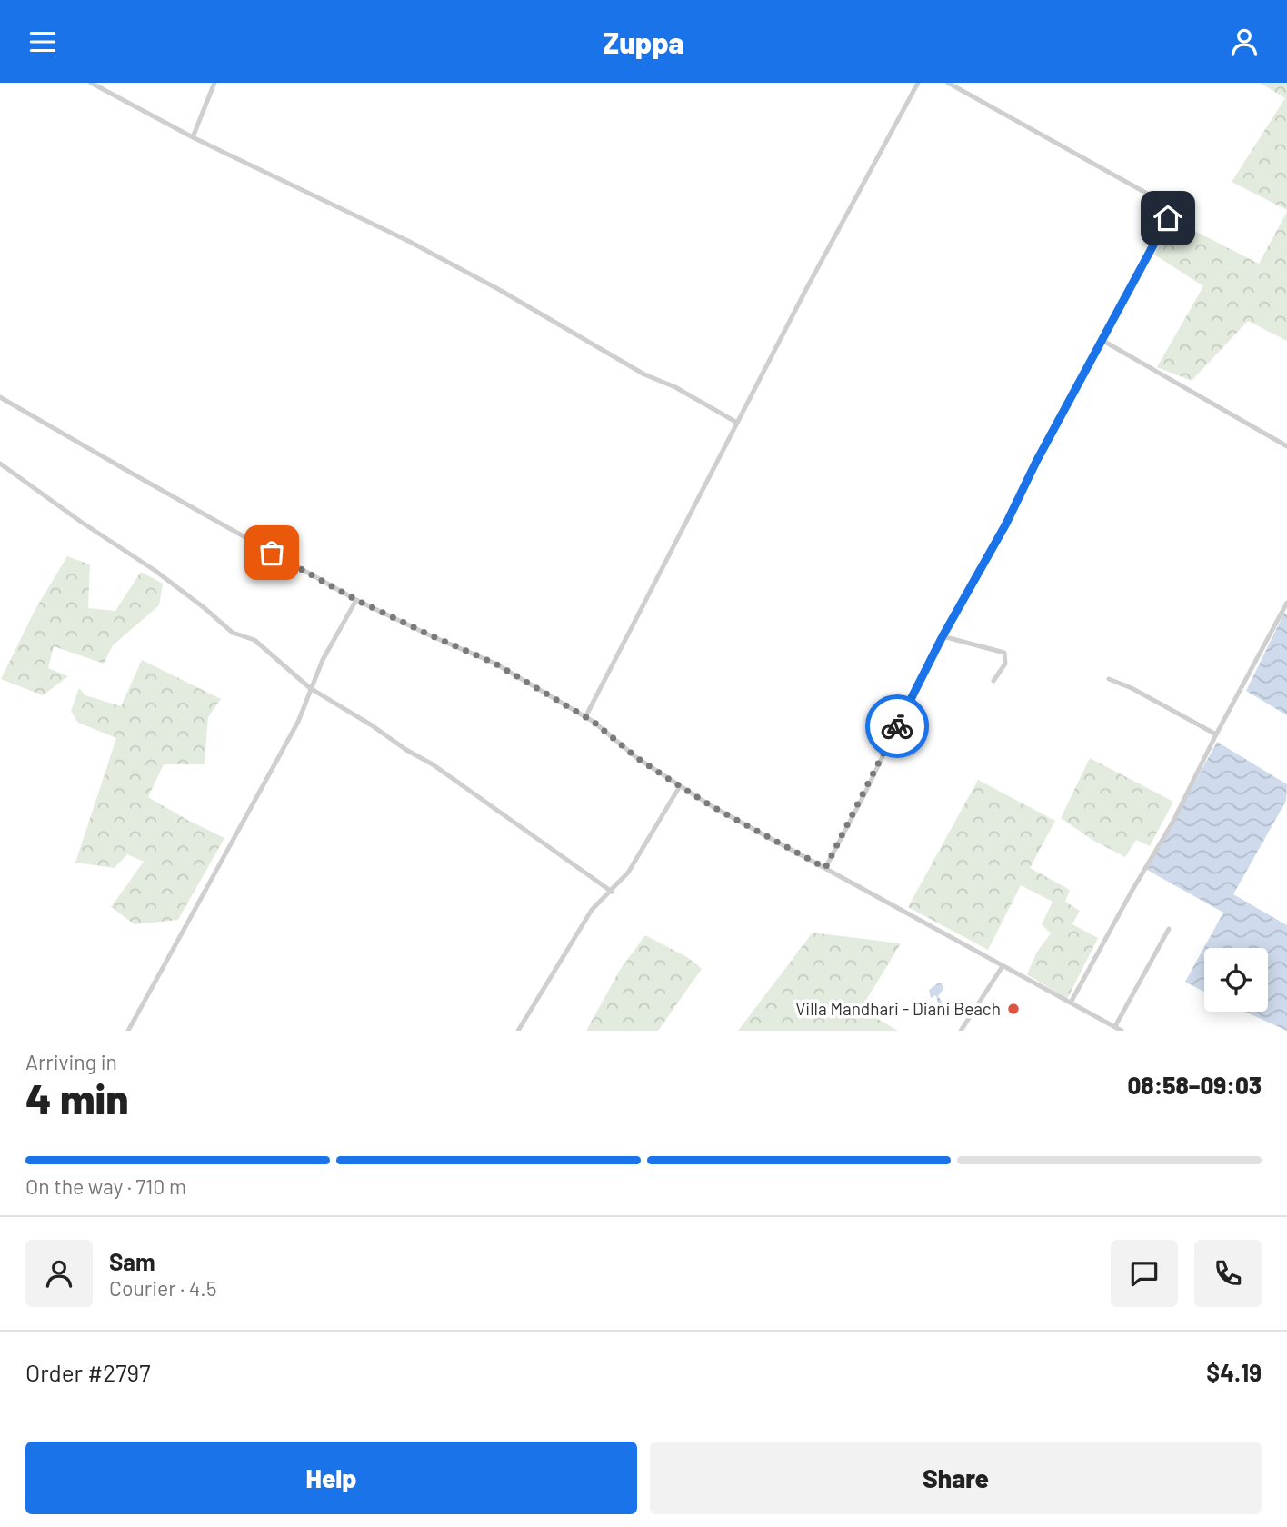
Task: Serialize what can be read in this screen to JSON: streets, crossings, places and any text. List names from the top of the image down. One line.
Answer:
{"places":["Villa Mandhari - Diani Beach"],"page":{"header":"Zuppa","heading":["4 min","Arriving in","08:58–09:03"],"panel":["Sam","Courier · 4.5","Order #2797","$4.19"],"bar":"On the way · 710 m","buttons":["Help","Share"]}}
